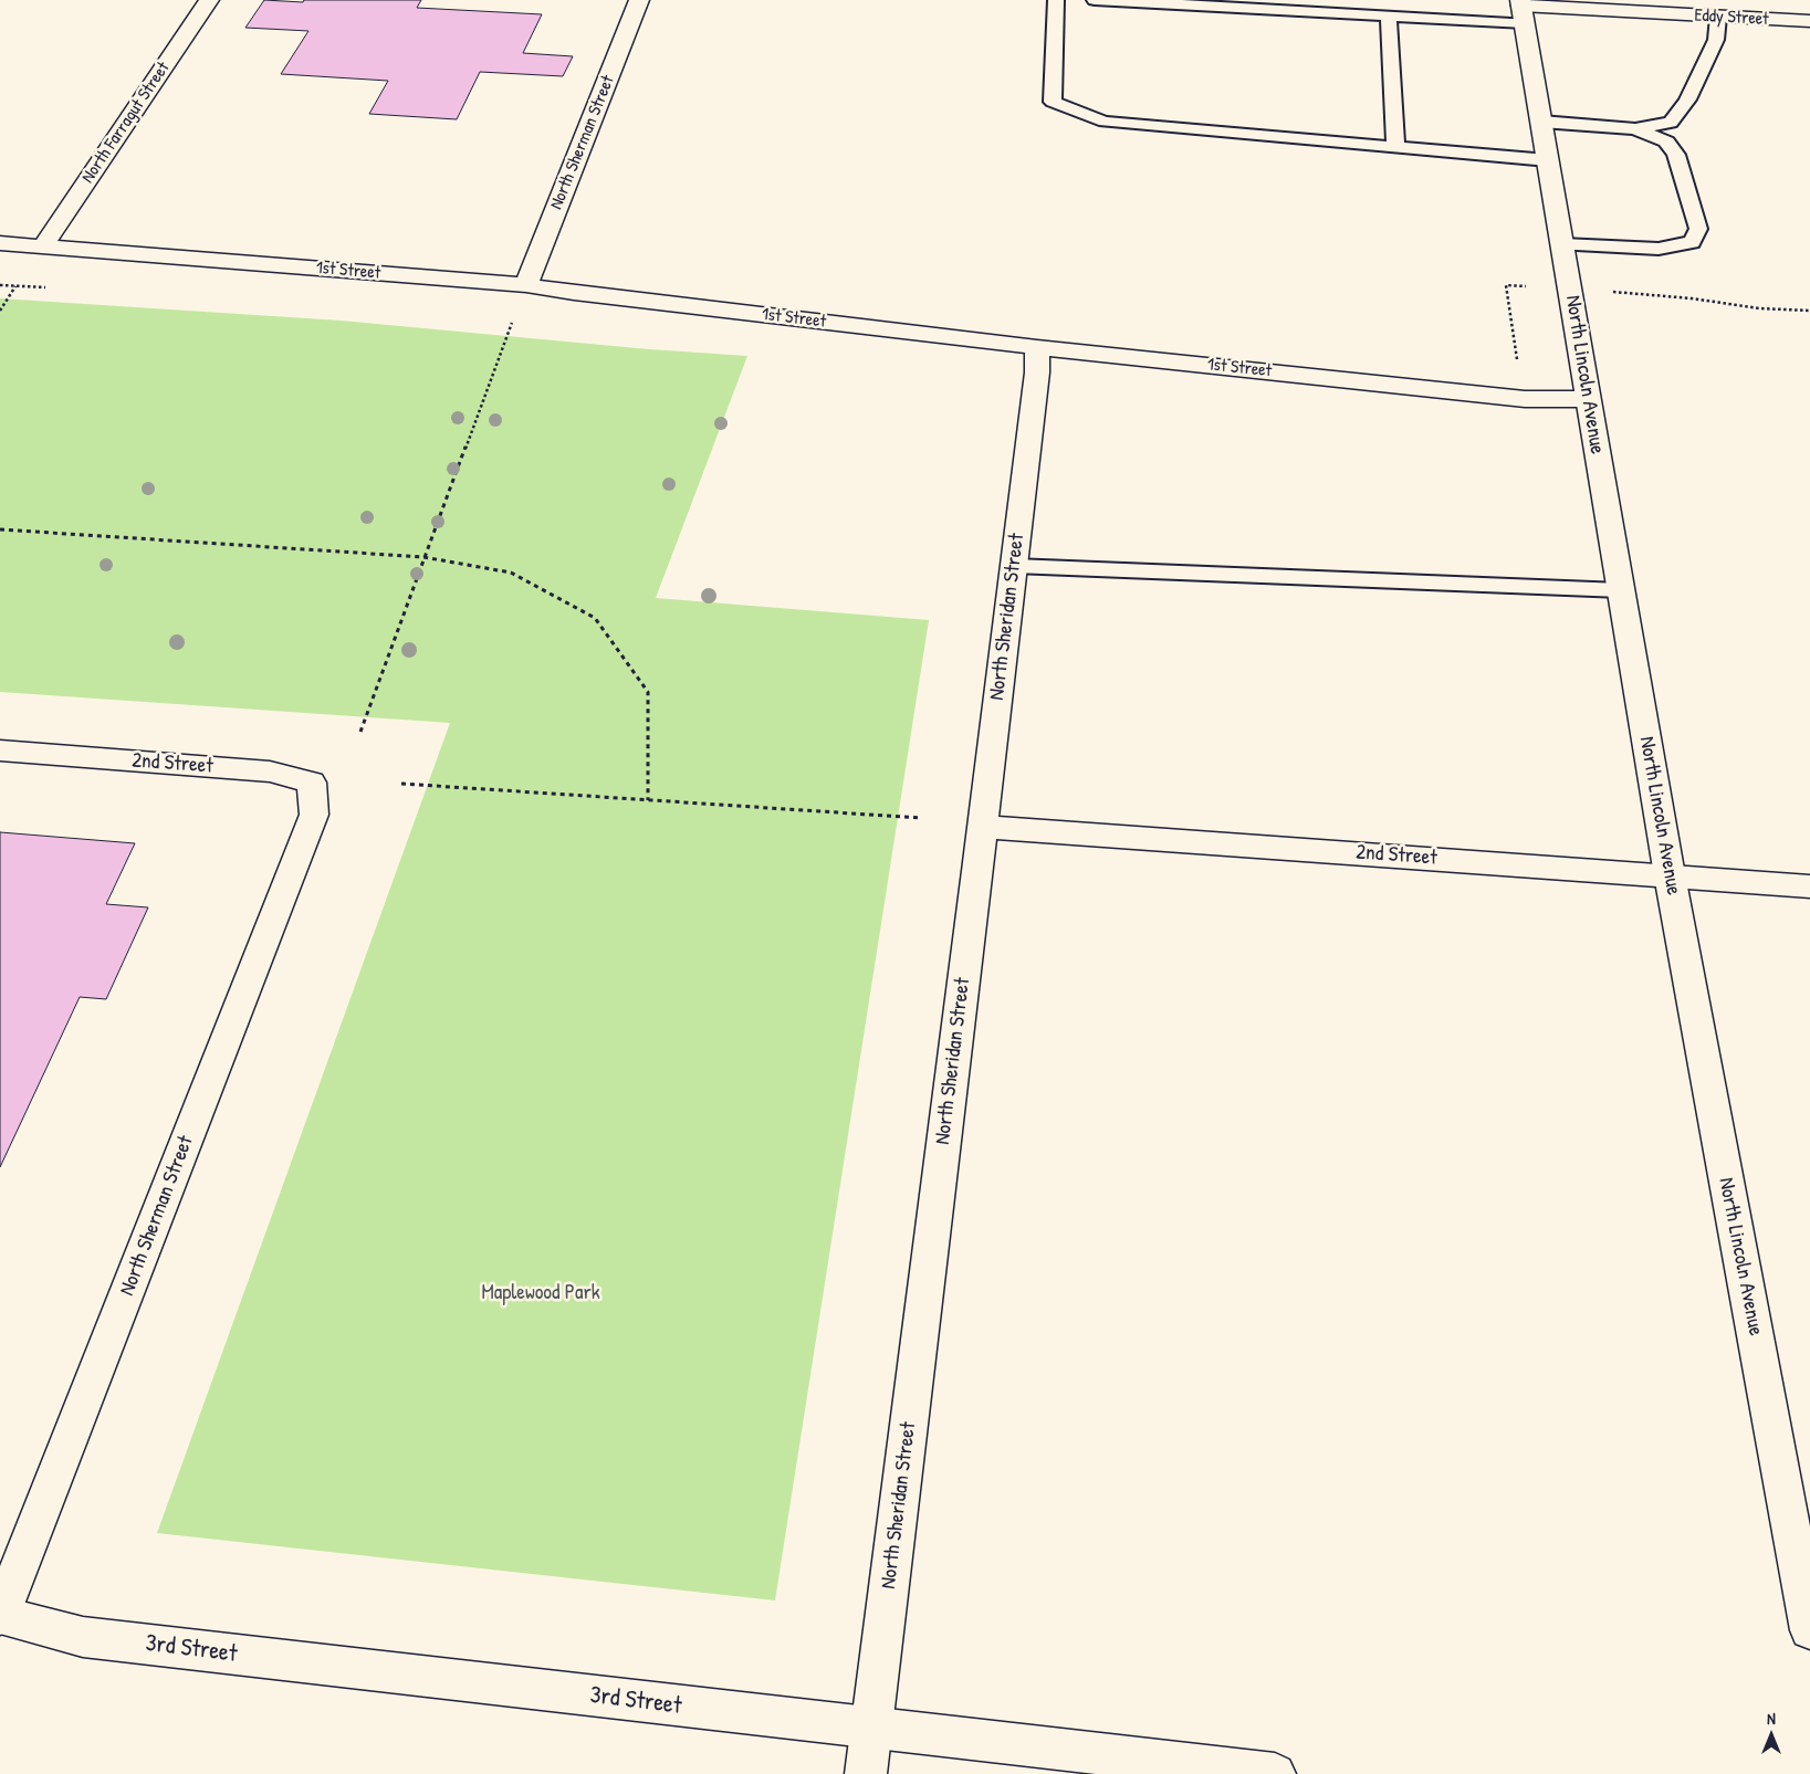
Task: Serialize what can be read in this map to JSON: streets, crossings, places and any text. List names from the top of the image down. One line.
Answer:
{"streets":{"street":["Eddy Street","North Farragut Street","North Sherman Street","1st Street","North Lincoln Avenue","North Sheridan Street","2nd Street","3rd Street"]},"crossings":[["Eddy Street","North Lincoln Avenue"],["North Farragut Street","1st Street"],["North Sherman Street","1st Street"],["North Sherman Street","2nd Street"],["North Sherman Street","3rd Street"],["1st Street","North Lincoln Avenue"],["1st Street","North Sheridan Street"],["North Lincoln Avenue","2nd Street"],["North Sheridan Street","2nd Street"],["North Sheridan Street","3rd Street"]],"parks":["Maplewood Park"],"north":"top"}
